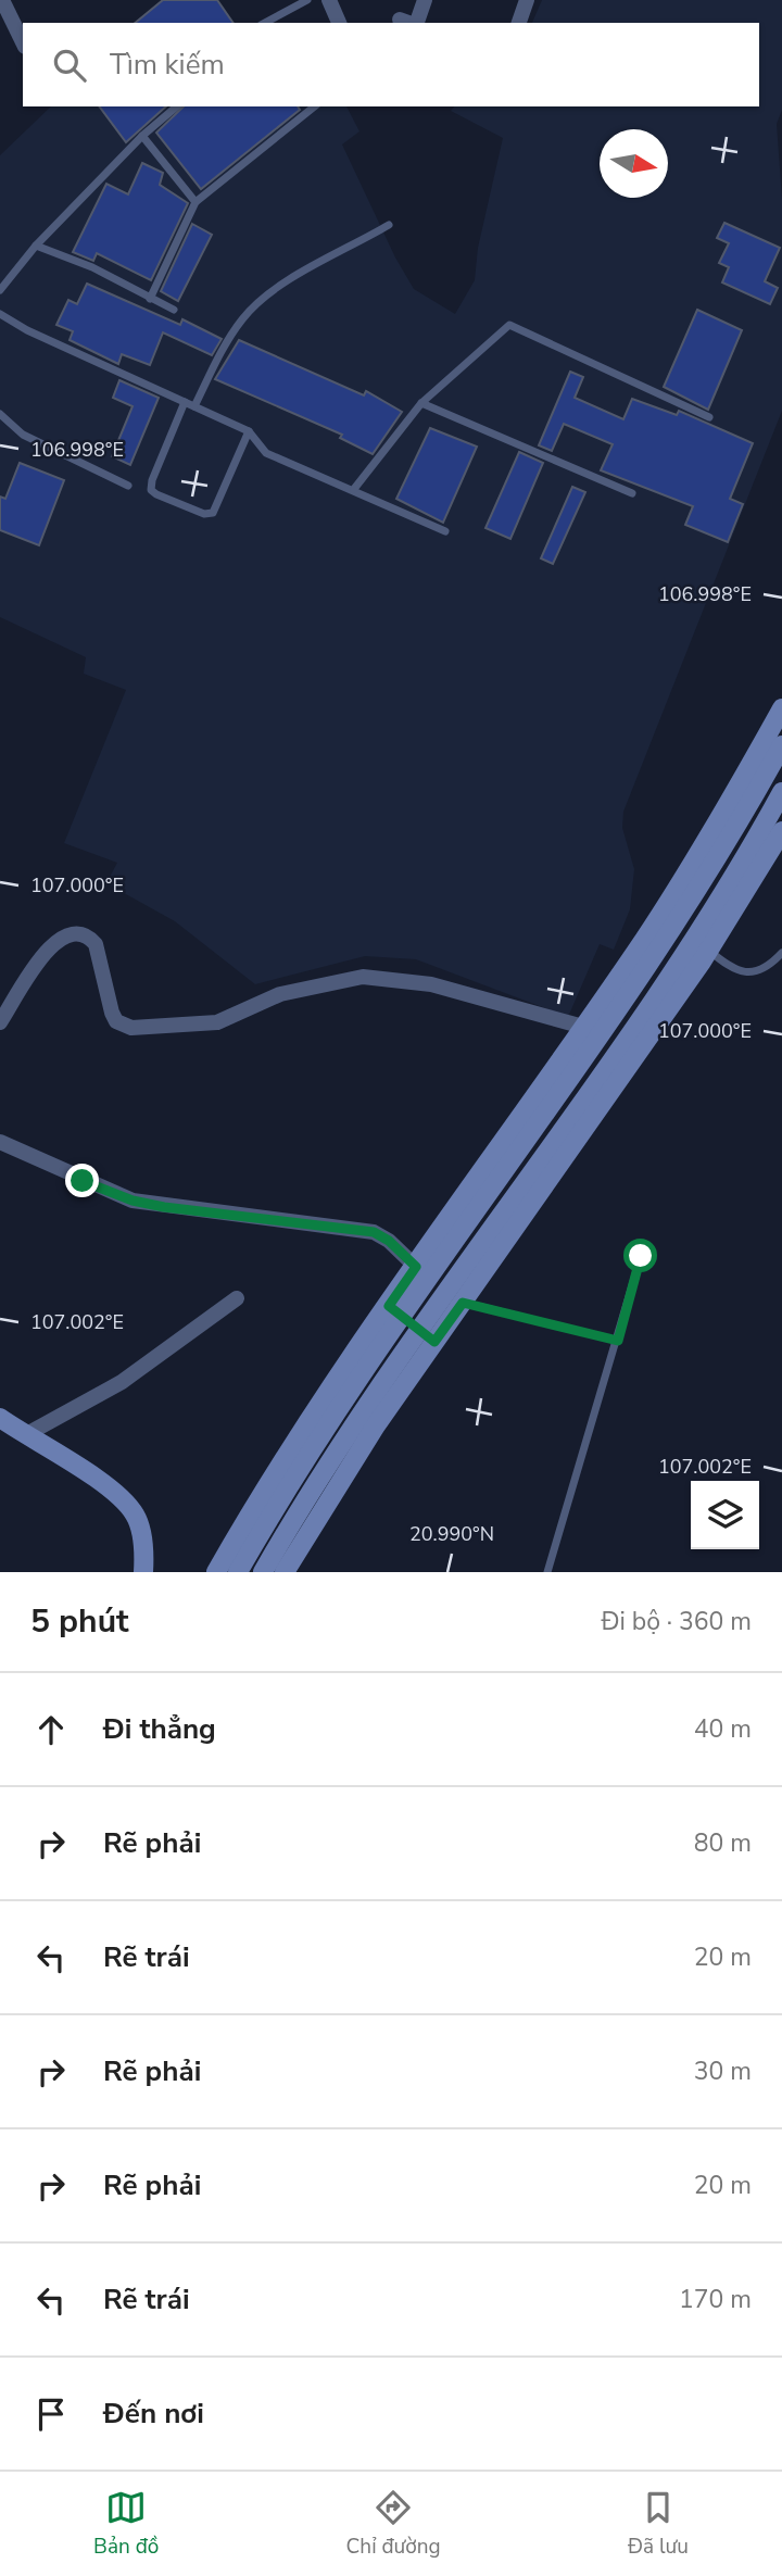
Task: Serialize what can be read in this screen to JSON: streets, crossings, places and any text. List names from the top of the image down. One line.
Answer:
{"north":"right","page":{"search":"Tìm kiếm","heading":["5 phút","Đi bộ · 360 m"],"list":[["Đi thẳng","40 m"],["Rẽ phải","80 m"],["Rẽ trái","20 m"],["Rẽ phải","30 m"],["Rẽ phải","20 m"],["Rẽ trái","170 m"],"Đến nơi"],"nav":["Bản đồ","Chỉ đường","Đã lưu"]},"coordinates":["106.998°E","107.000°E","107.002°E","20.990°N"]}
